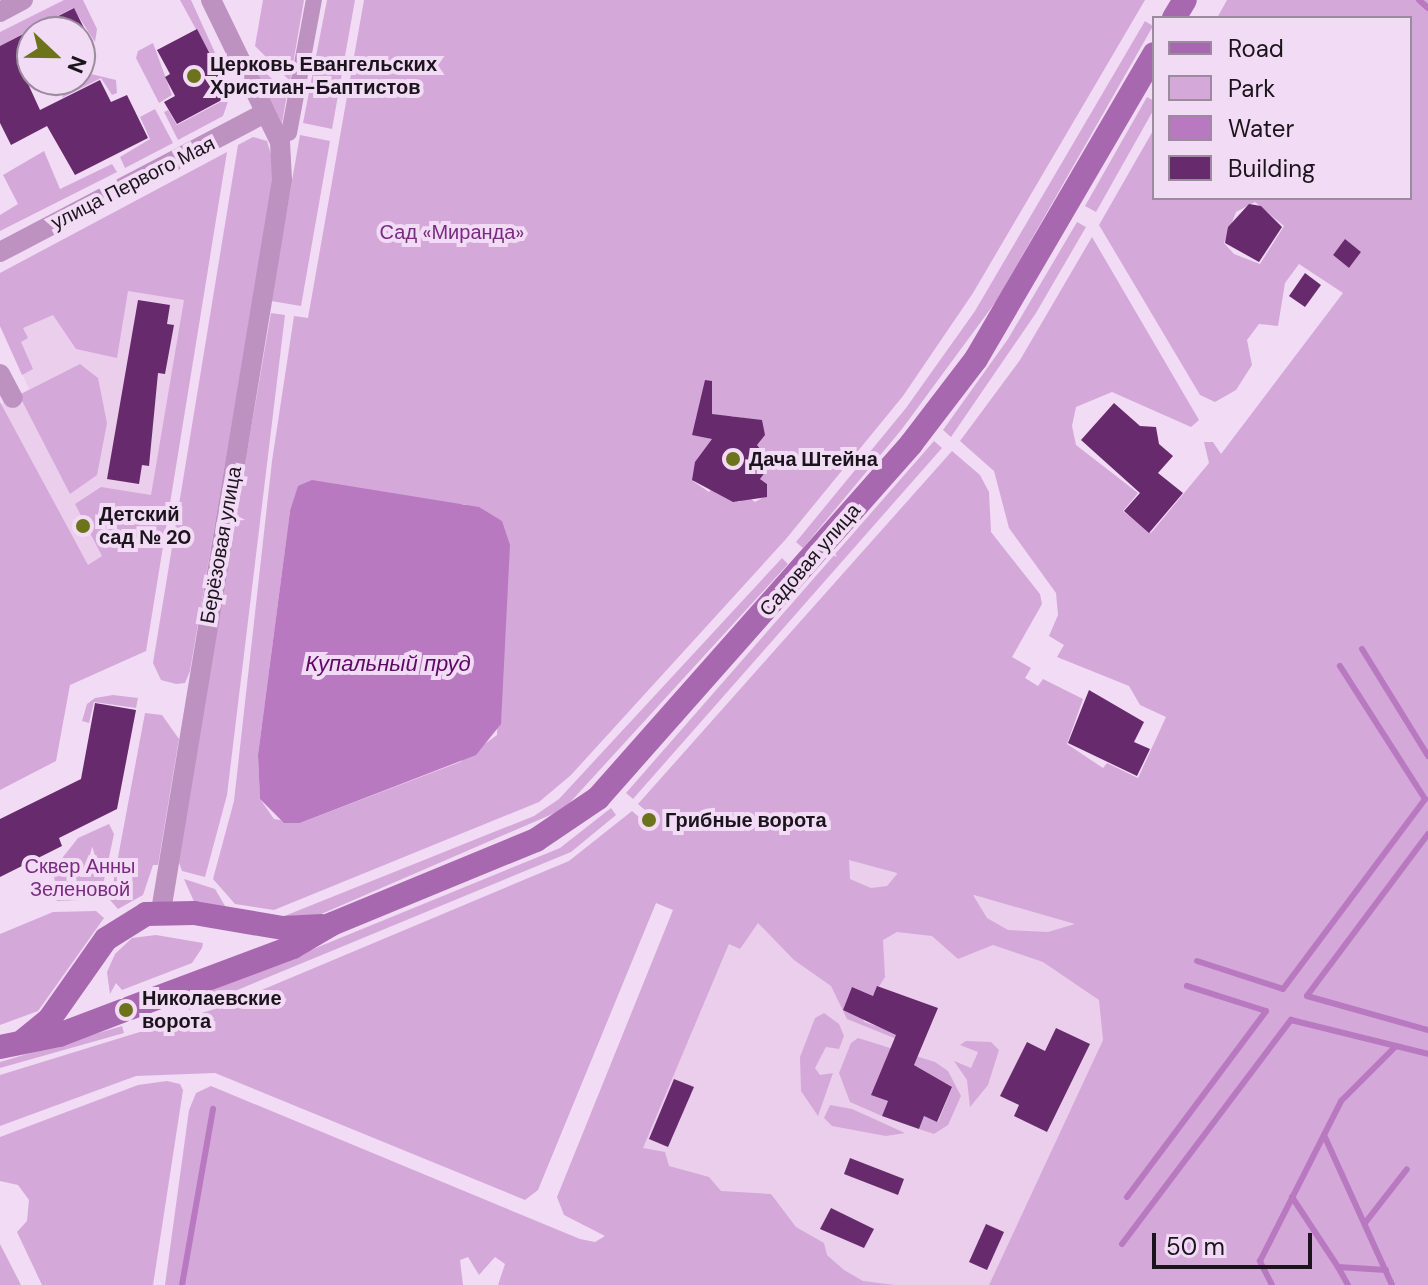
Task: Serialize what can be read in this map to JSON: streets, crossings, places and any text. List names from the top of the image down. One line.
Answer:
{"streets":{"main road":["Садовая улица"],"street":["улица Первого Мая","Берёзовая улица"]},"crossings":[["улица Первого Мая","Берёзовая улица"],["Берёзовая улица","Садовая улица"]],"water":["Купальный пруд"],"parks":["Сад «Миранда»","Сквер Анны Зеленовой"],"places":["Церковь Евангельских Христиан-Баптистов","Дача Штейна","Детский сад № 20","Грибные ворота","Николаевские ворота"],"legend":["Road","Park","Water","Building"],"scale_bar":"50 m","north":"right"}
